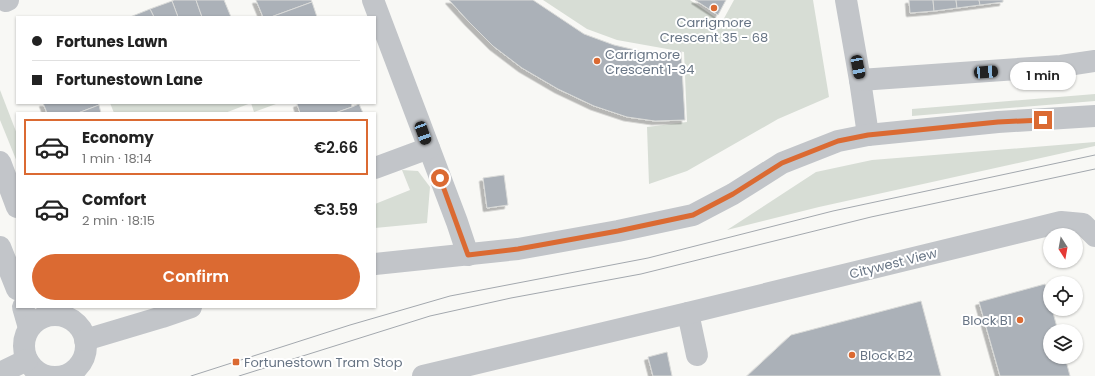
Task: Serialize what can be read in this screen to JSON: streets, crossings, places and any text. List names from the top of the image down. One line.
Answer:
{"streets":{"street":["Citywest View"]},"places":{"other":["Carrigmore Crescent 35 - 68","Carrigmore Crescent 1-34","Block B1","Block B2"],"transit":["Fortunestown Tram Stop"]},"north":"bottom","page":{"banner":["Fortunes Lawn","Fortunestown Lane"],"bubble":"1 min","list":[{"name":"Economy","note":"1 min · 18:14","value":"€2.66"},{"name":"Comfort","note":"2 min · 18:15","value":"€3.59"}],"buttons":"Confirm"}}
